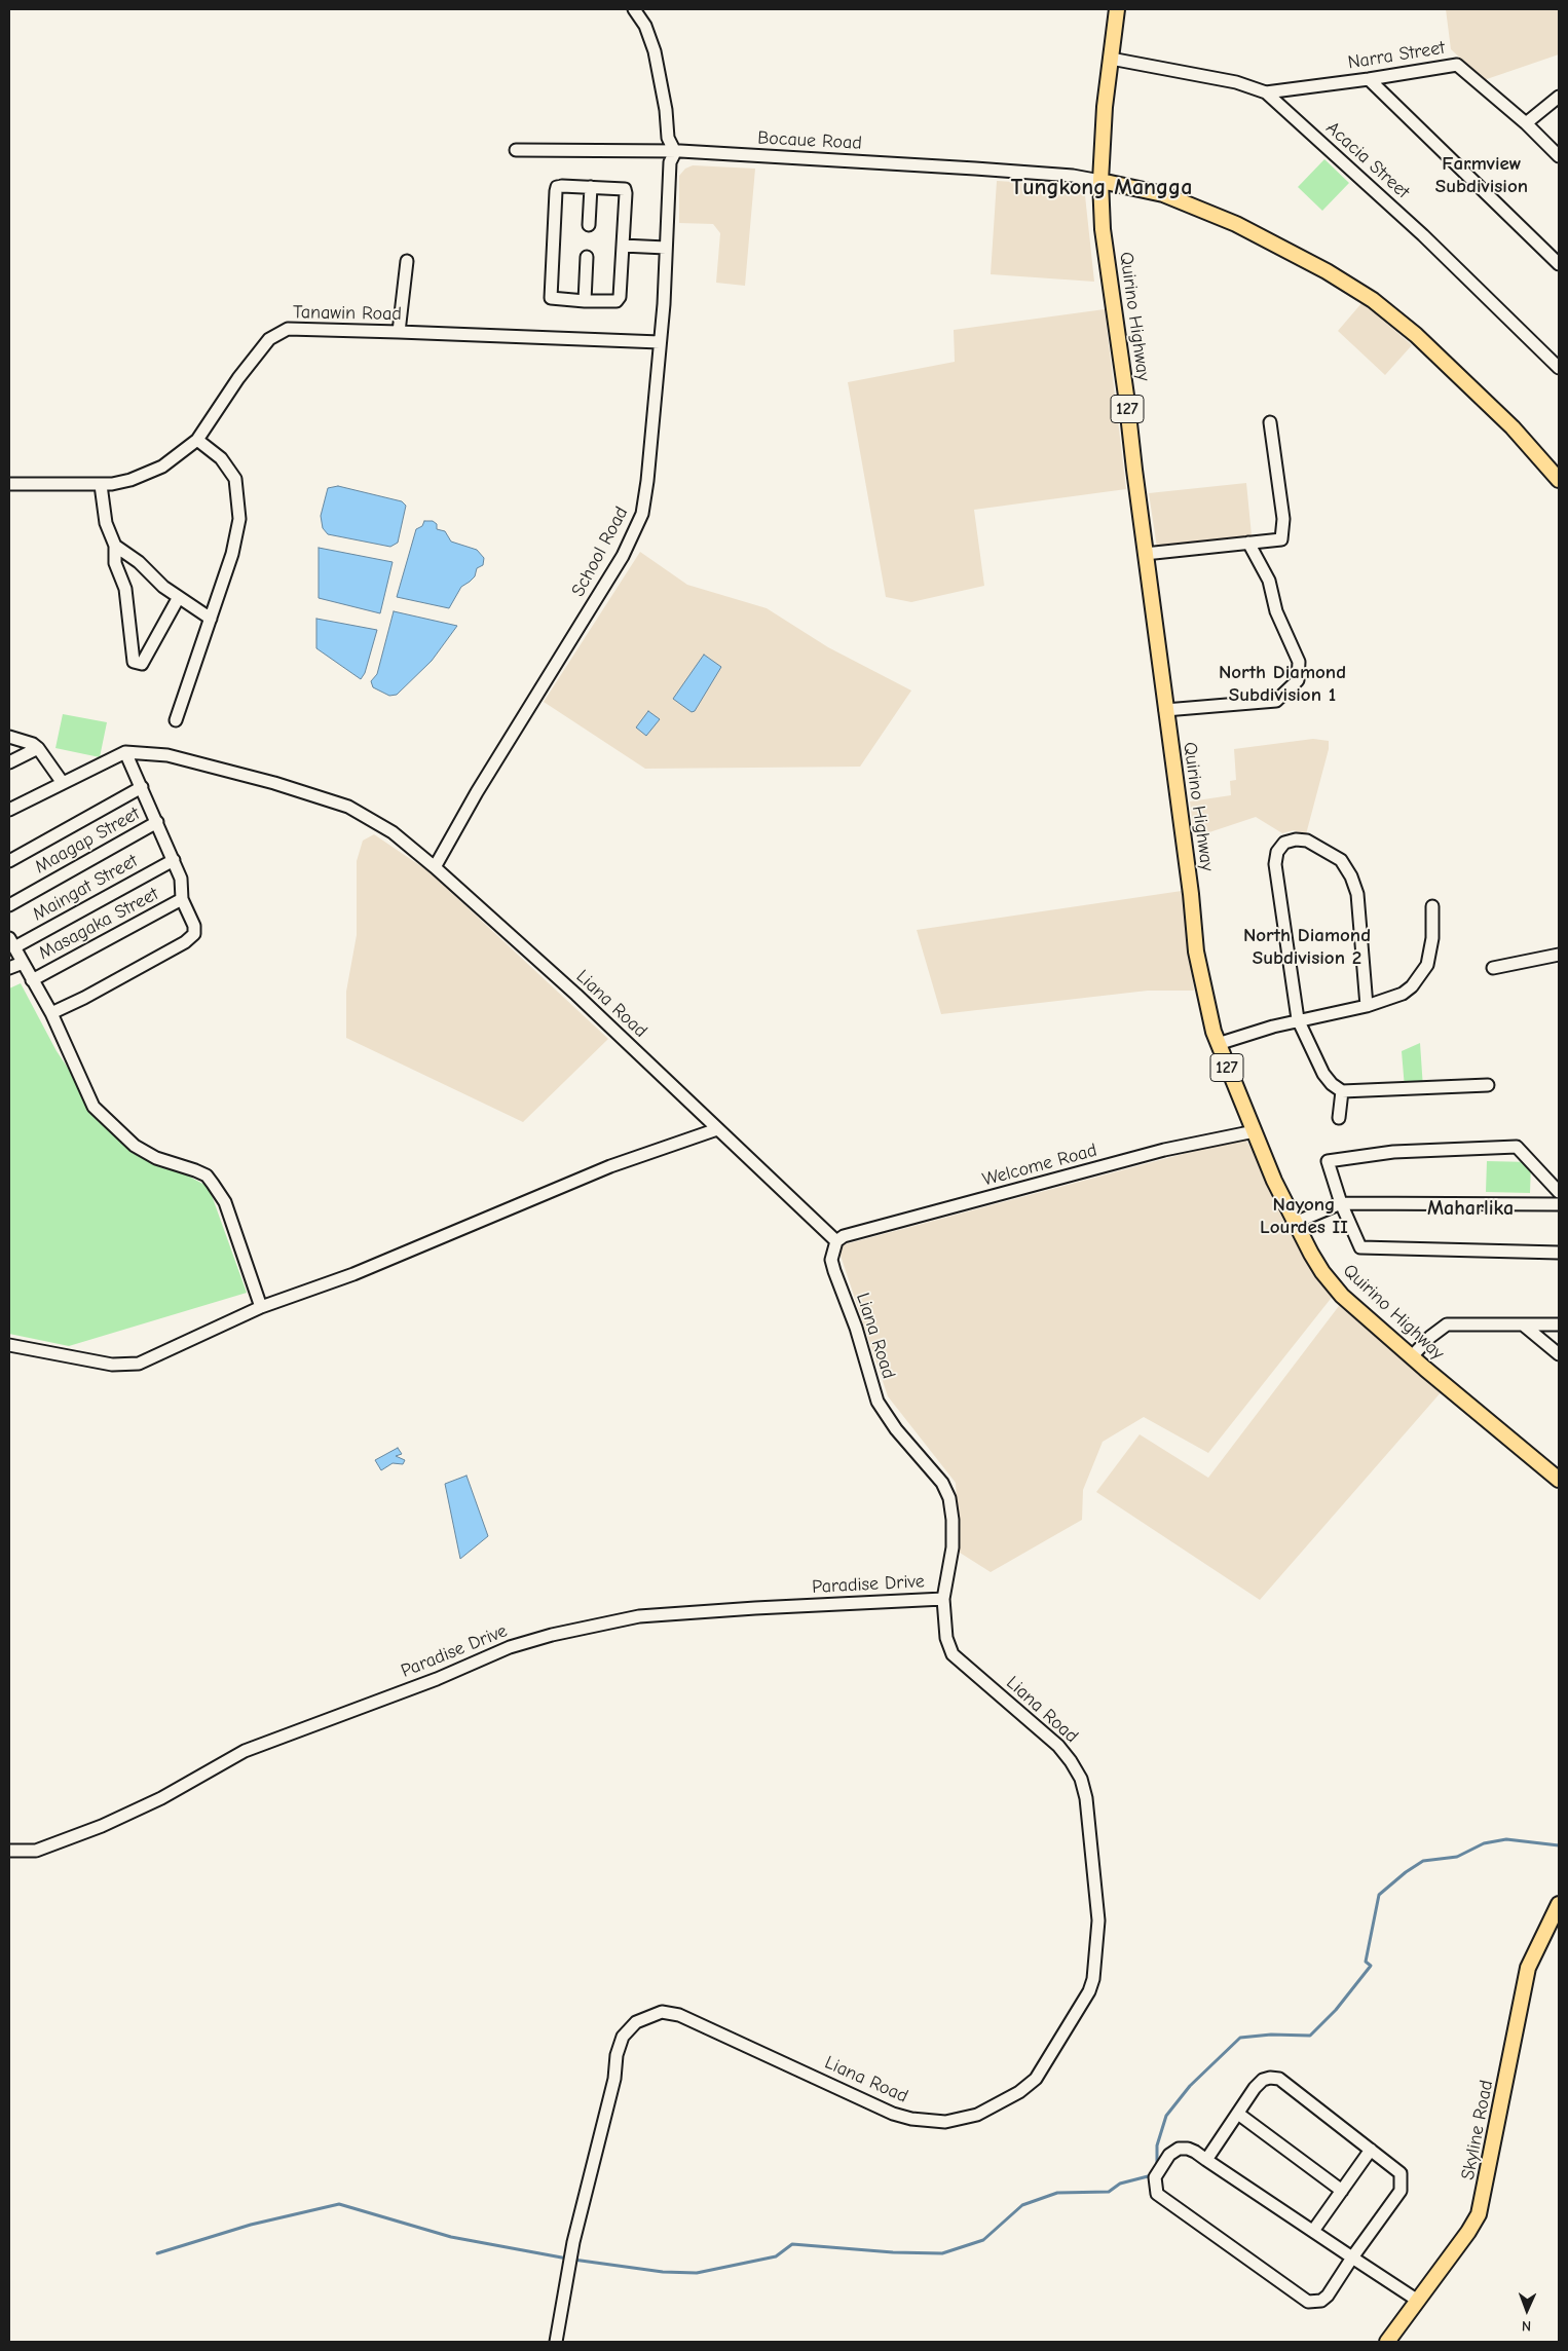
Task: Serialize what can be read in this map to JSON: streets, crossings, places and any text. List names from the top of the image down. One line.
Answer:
{"streets":{"main road":["Quirino Highway","127","Skyline Road"],"street":["Narra Street","Bocaue Road","Acacia Street","Tanawin Road","School Road","Maagap Street","Maingat Street","Masagaka Street","Liana Road","Welcome Road","Paradise Drive"]},"crossings":[["Narra Street","Acacia Street"],["Bocaue Road","Quirino Highway"],["Bocaue Road","School Road"],["Acacia Street","Quirino Highway"],["Tanawin Road","School Road"],["Quirino Highway","Welcome Road"],["School Road","Liana Road"],["Liana Road","Welcome Road"],["Liana Road","Paradise Drive"]],"districts":["Farmview Subdivision","Tungkong Mangga","North Diamond Subdivision 1","North Diamond Subdivision 2","Nayong Lourdes II","Maharlika"],"north":"bottom"}
